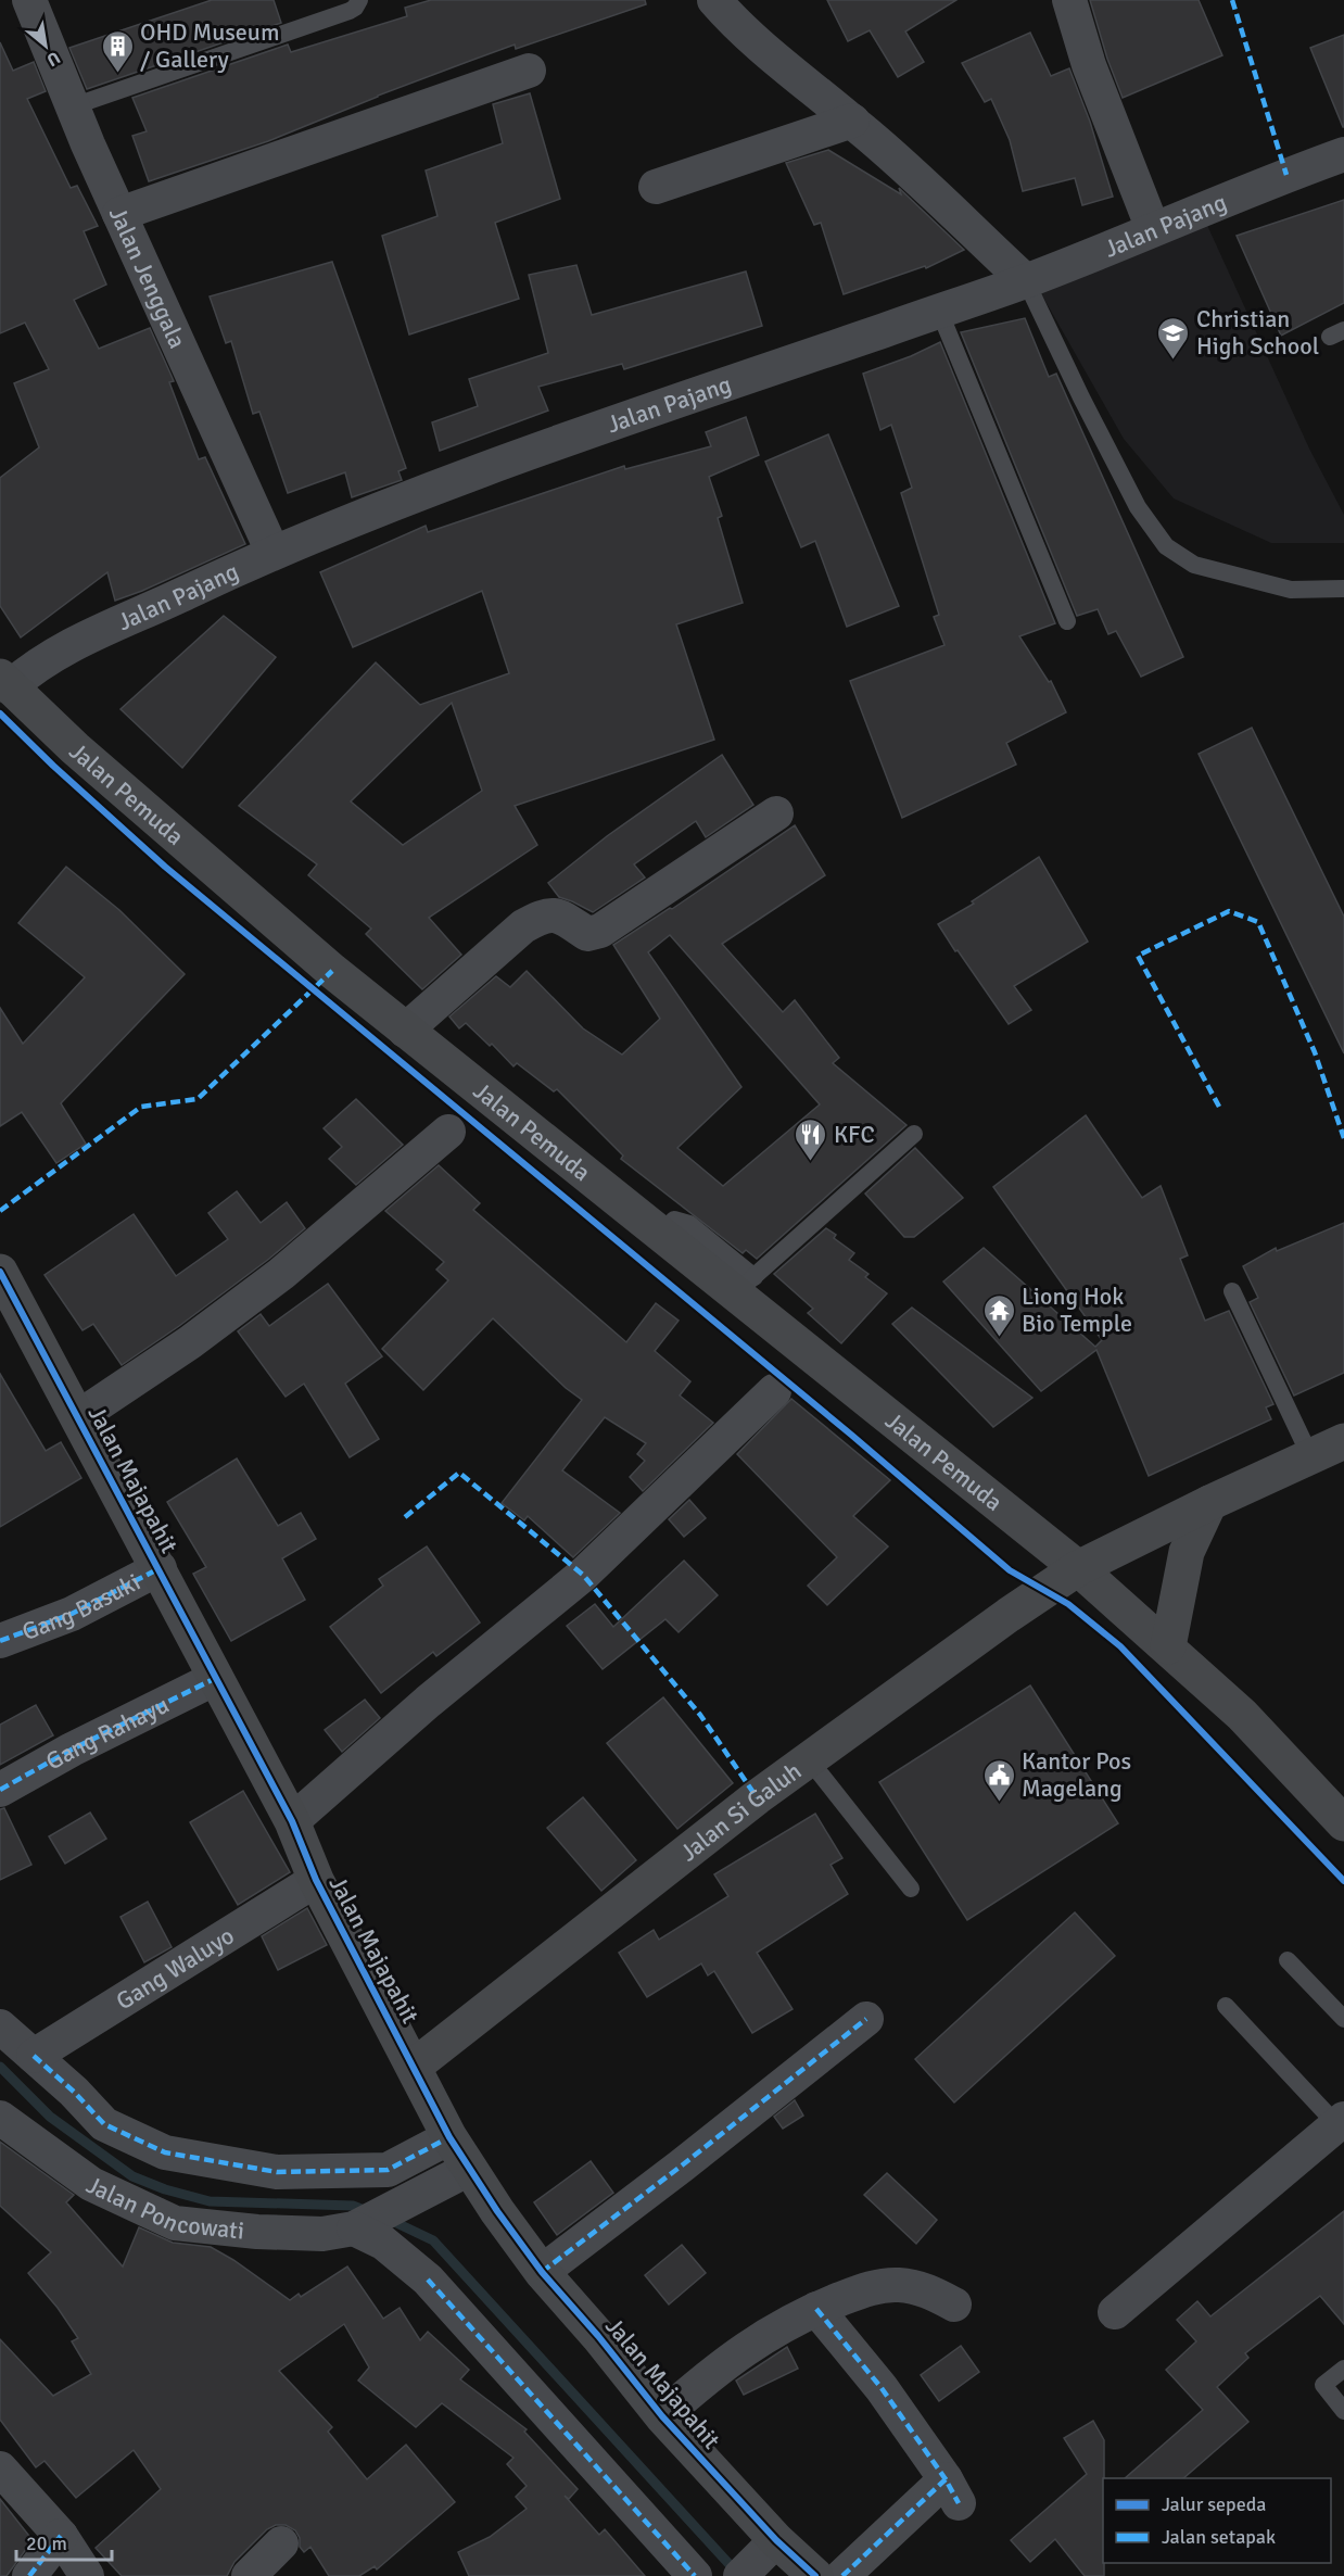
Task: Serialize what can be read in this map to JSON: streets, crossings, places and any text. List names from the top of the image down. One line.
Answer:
{"streets":{"street":["Jalan Pajang","Jalan Jenggala","Jalan Pemuda","Jalan Majapahit","Gang Basuki","Gang Rahayu","Jalan Si Galuh","Gang Waluyo","Jalan Poncowati"]},"crossings":[["Jalan Pajang","Jalan Jenggala"],["Jalan Pajang","Jalan Pemuda"],["Jalan Pemuda","Jalan Si Galuh"],["Jalan Majapahit","Gang Basuki"],["Jalan Majapahit","Gang Rahayu"],["Jalan Majapahit","Jalan Si Galuh"],["Jalan Majapahit","Gang Waluyo"],["Jalan Majapahit","Jalan Poncowati"]],"places":{"building":["OHD Museum / Gallery"],"school or university":["Christian High School"],"restaurant":["KFC"],"temple":["Liong Hok Bio Temple"],"public building":["Kantor Pos Magelang"]},"legend":["Jalur sepeda","Jalan setapak"],"scale_bar":"20 m","north":"bottom right"}
